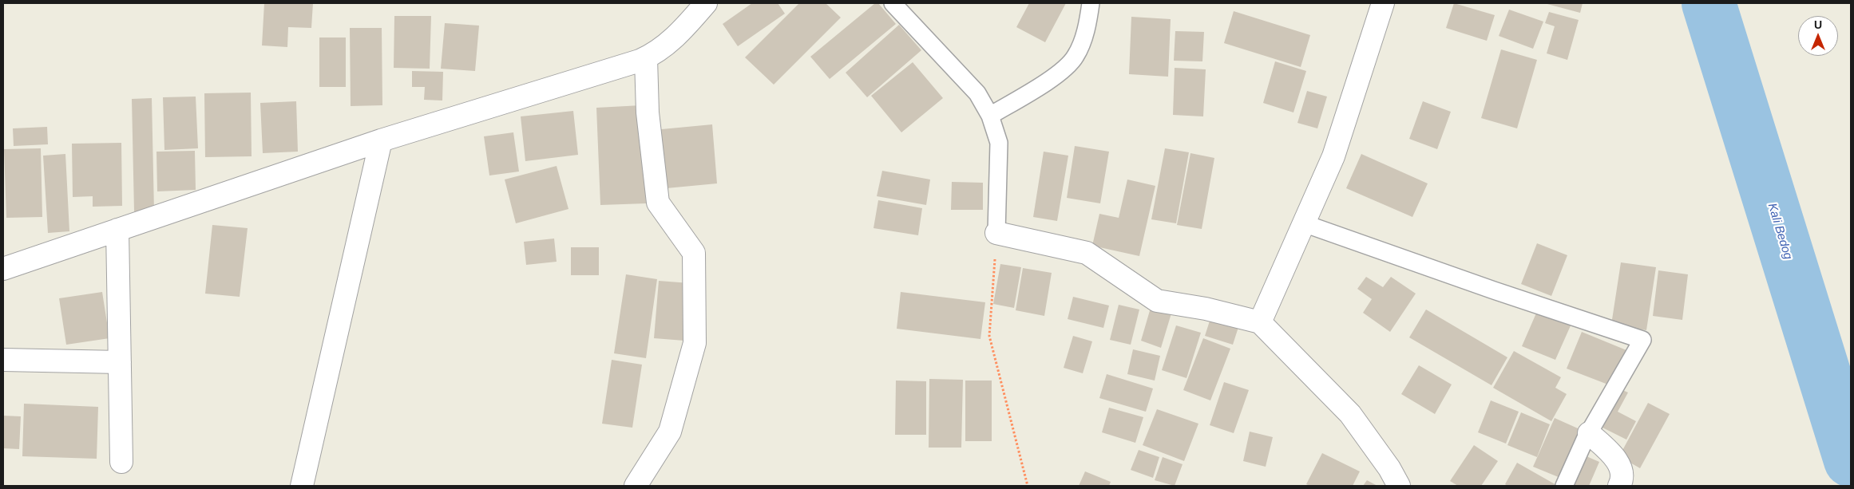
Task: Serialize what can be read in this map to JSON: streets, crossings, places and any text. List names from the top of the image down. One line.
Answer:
{"water":["Kali Bedog"],"north":"top"}
